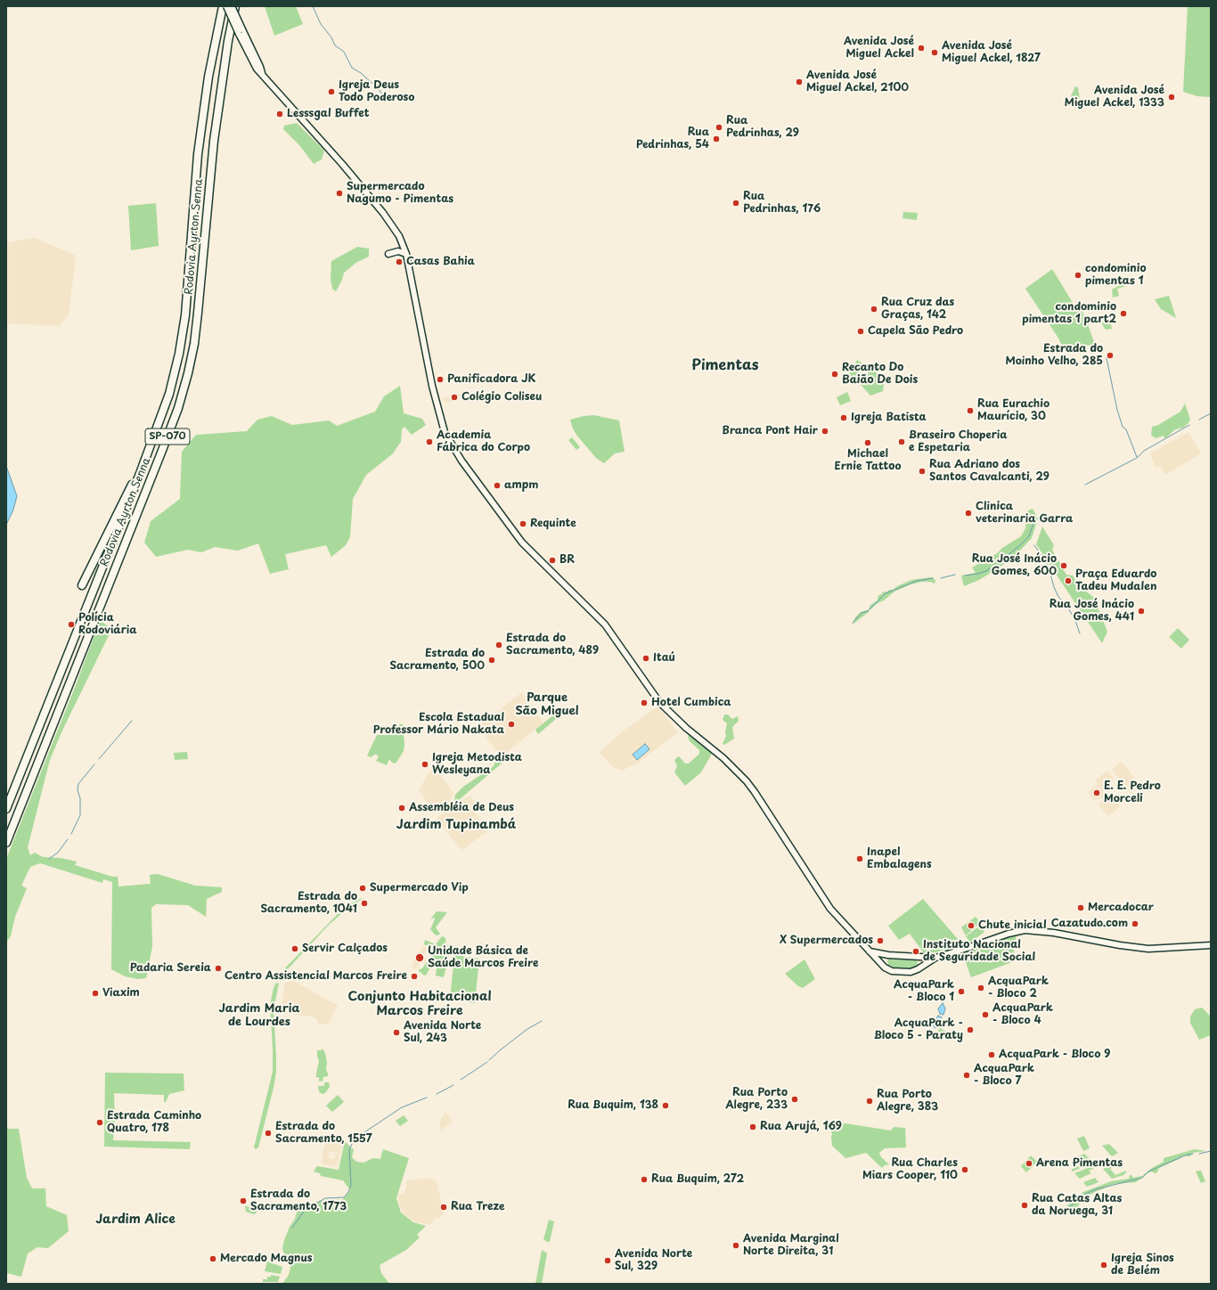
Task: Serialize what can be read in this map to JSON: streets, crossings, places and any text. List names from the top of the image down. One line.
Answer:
{"streets":{"highway":["Rodovia Ayrton Senna","SP-070"]},"districts":["Pimentas","Parque São Miguel","Jardim Tupinambá","Conjunto Habitacional Marcos Freire","Jardim Maria de Lourdes","Jardim Alice"],"places":["Avenida José Miguel Ackel","Avenida José Miguel Ackel, 1827","Avenida José Miguel Ackel, 2100","Igreja Deus Todo Poderoso","Avenida José Miguel Ackel, 1333","Lesssgal Buffet","Rua Pedrinhas, 29","Rua Pedrinhas, 54","Supermercado Nagumo - Pimentas","Rua Pedrinhas, 176","Casas Bahia","condominio pimentas 1","Rua Cruz das Graças, 142","condominio pimentas 1 part2","Capela São Pedro","Estrada do Moinho Velho, 285","Recanto Do Baião De Dois","Panificadora JK","Colégio Coliseu","Rua Eurachio Maurício, 30","Igreja Batista","Branca Pont Hair","Academia Fábrica do Corpo","Braseiro Choperia e Espetaria","Michael Ernie Tattoo","Rua Adriano dos Santos Cavalcanti, 29","ampm","Clinica veterinaria Garra","Requinte","BR","Rua José Inácio Gomes, 600","Praça Eduardo Tadeu Mudalen","Rua José Inácio Gomes, 441","Polícia Rodoviária","Estrada do Sacramento, 489","Itaú","Estrada do Sacramento, 500","Hotel Cumbica","Escola Estadual Professor Mário Nakata","Igreja Metodista Wesleyana","E. E. Pedro Morceli","Assembléia de Deus","Inapel Embalagens","Supermercado Vip","Estrada do Sacramento, 1041","Mercadocar","Cazatudo.com","Chute inicial","X Supermercados","Servir Calçados","Instituto Nacional de Seguridade Social","Unidade Básica de Saúde Marcos Freire","Padaria Sereia","Centro Assistencial Marcos Freire","AcquaPark - Bloco 2","AcquaPark - Bloco 1","Viaxim","AcquaPark - Bloco 4","AcquaPark - Bloco 5 - Paraty","Avenida Norte Sul, 243","AcquaPark - Bloco 9","AcquaPark - Bloco 7","Rua Porto Alegre, 233","Rua Porto Alegre, 383","Rua Buquim, 138","Estrada Caminho Quatro, 178","Rua Arujá, 169","Estrada do Sacramento, 1557","Arena Pimentas","Rua Charles Miars Cooper, 110","Rua Buquim, 272","Estrada do Sacramento, 1773","Rua Catas Altas da Noruega, 31","Rua Treze","Avenida Marginal Norte Direita, 31","Mercado Magnus","Avenida Norte Sul, 329","Igreja Sinos de Belém"]}
